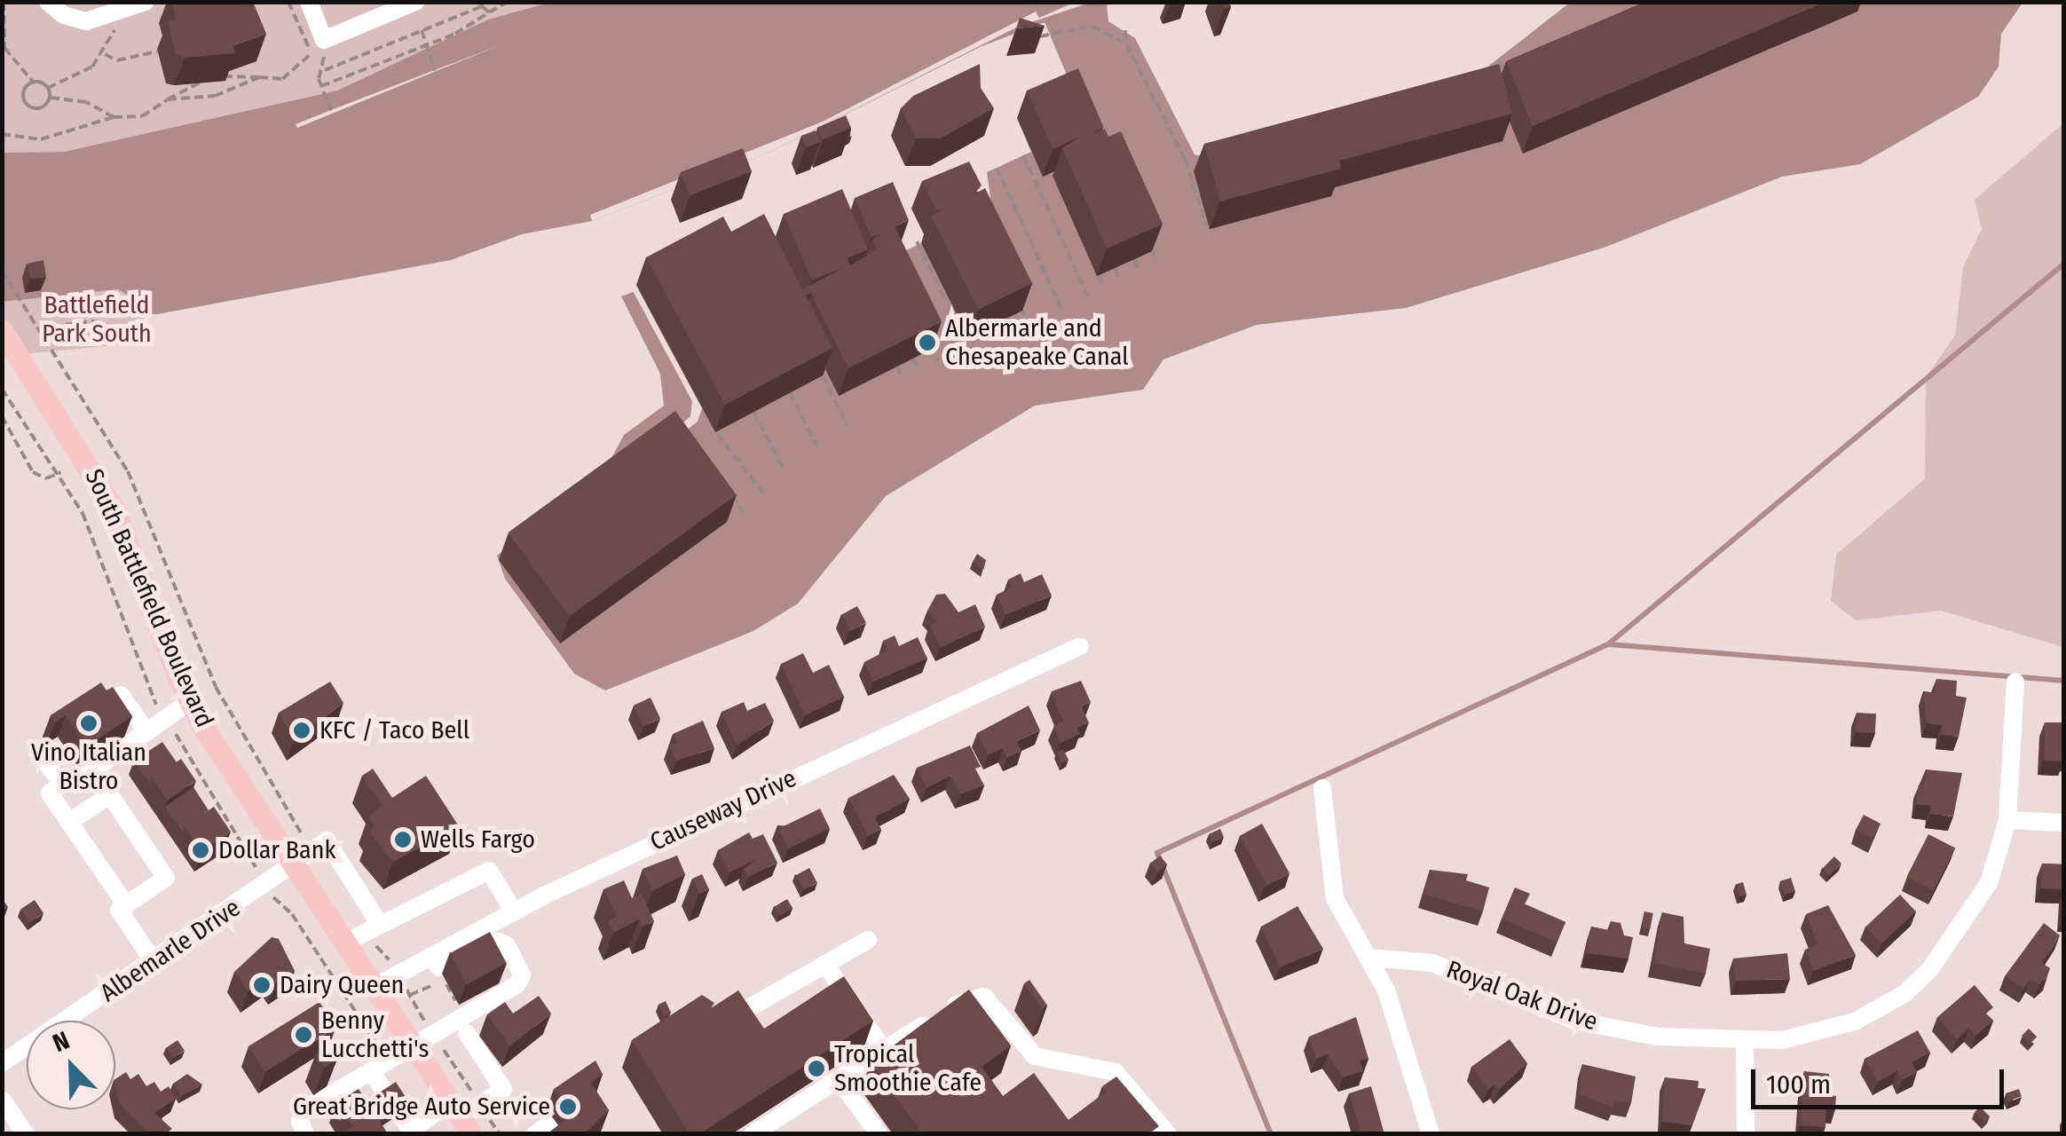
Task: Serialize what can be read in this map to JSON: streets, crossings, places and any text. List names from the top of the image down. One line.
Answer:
{"streets":{"main road":["South Battlefield Boulevard"],"street":["Causeway Drive","Albemarle Drive","Royal Oak Drive"]},"crossings":[["South Battlefield Boulevard","Causeway Drive"],["South Battlefield Boulevard","Albemarle Drive"]],"parks":["Battlefield Park South"],"places":["Albermarle and Chesapeake Canal","Vino Italian Bistro","KFC / Taco Bell","Wells Fargo","Dollar Bank","Dairy Queen","Benny Lucchetti's","Tropical Smoothie Cafe","Great Bridge Auto Service"],"scale_bar":"100 m","north":"top left"}
